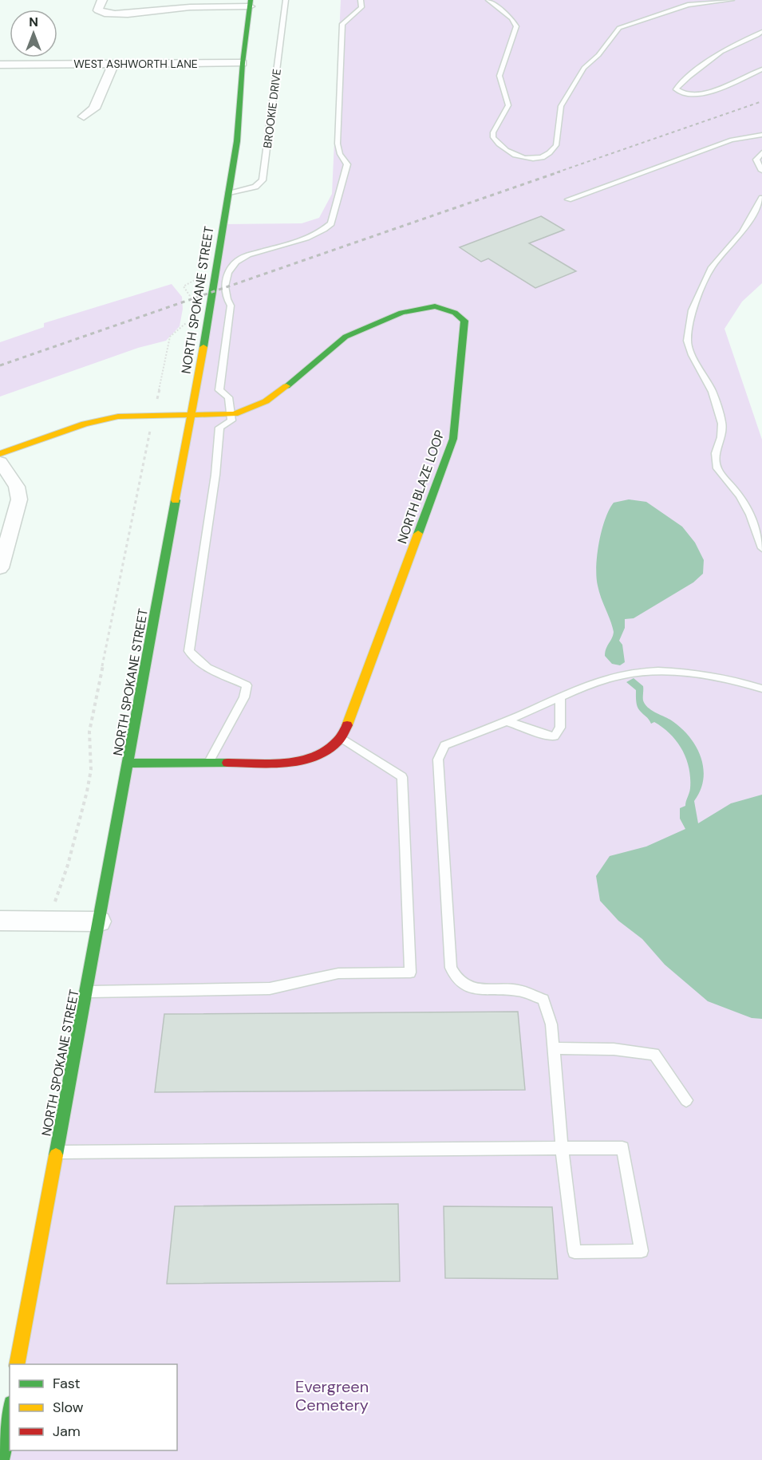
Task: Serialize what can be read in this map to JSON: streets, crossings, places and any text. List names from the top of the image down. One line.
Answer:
{"streets":{"street":["WEST ASHWORTH LANE","NORTH SPOKANE STREET","NORTH BLAZE LOOP"],"lane":["BROOKIE DRIVE"]},"crossings":[["WEST ASHWORTH LANE","NORTH SPOKANE STREET"],["BROOKIE DRIVE","NORTH SPOKANE STREET"],["NORTH SPOKANE STREET","NORTH BLAZE LOOP"]],"parks":["Evergreen Cemetery"],"legend":["Fast","Slow","Jam"],"north":"top"}
